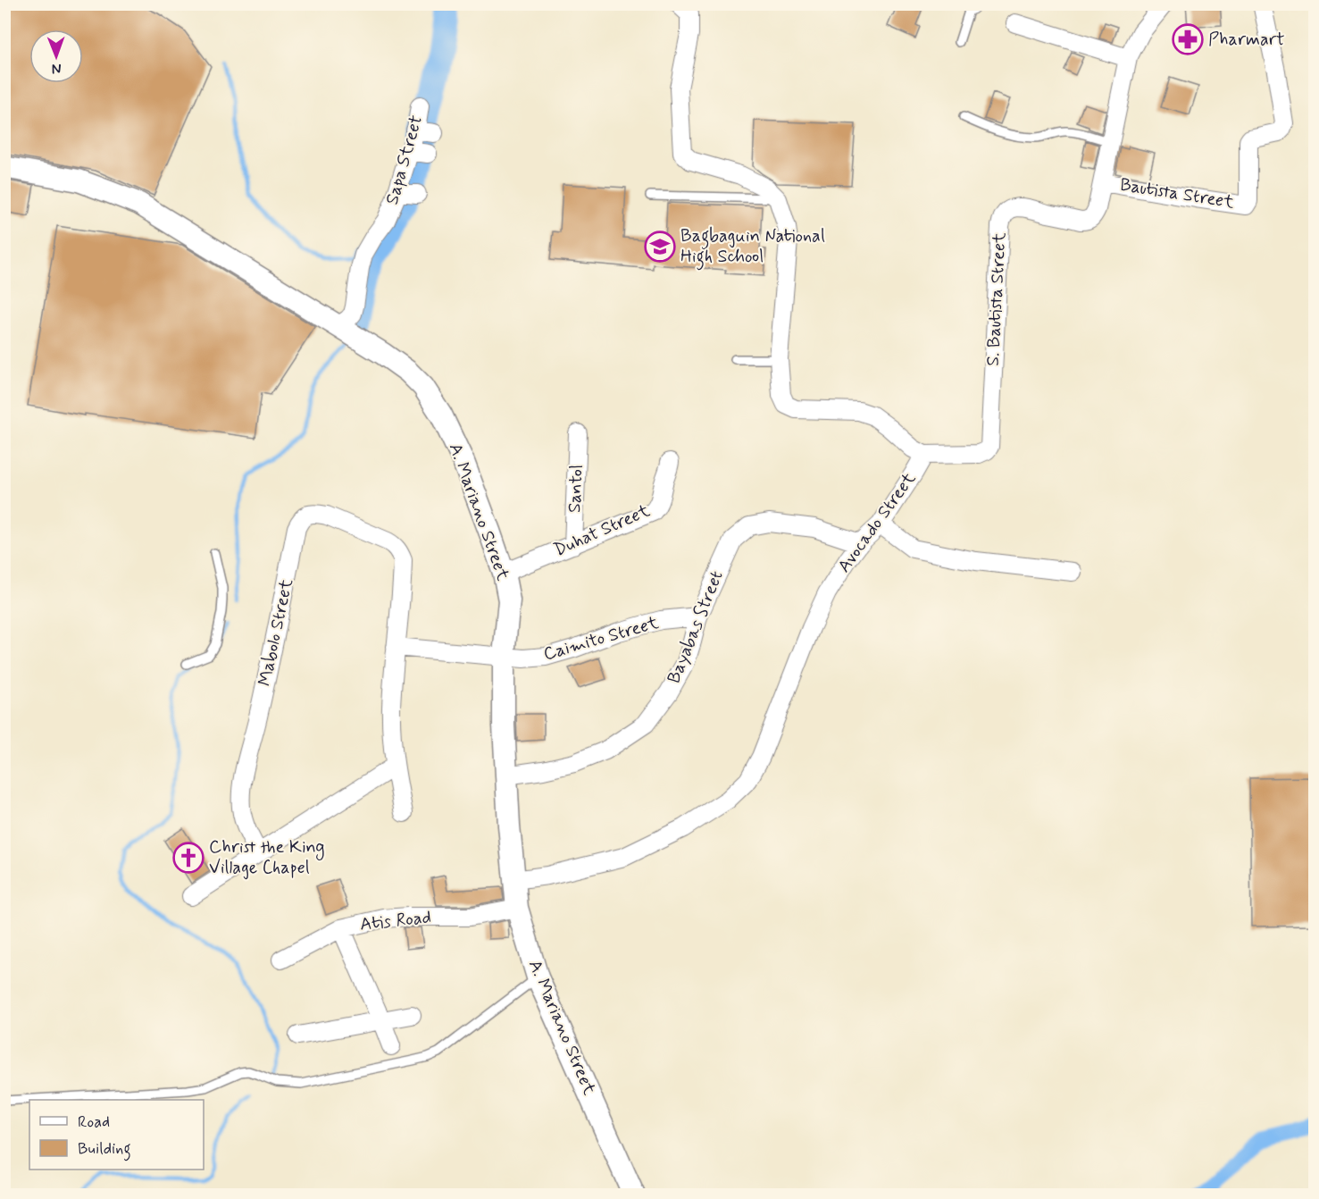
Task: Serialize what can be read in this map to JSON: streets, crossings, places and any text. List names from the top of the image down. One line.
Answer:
{"streets":{"street":["Sapa Street","Bautista Street","S. Bautista Street","Santol","A. Mariano Street","Avocado Street","Duhat Street","Bayabas Street","Mabolo Street","Caimito Street","Atis Road"]},"crossings":[["Sapa Street","A. Mariano Street"],["Bautista Street","S. Bautista Street"],["S. Bautista Street","Avocado Street"],["Santol","Duhat Street"],["A. Mariano Street","Avocado Street"],["A. Mariano Street","Duhat Street"],["A. Mariano Street","Bayabas Street"],["A. Mariano Street","Caimito Street"],["A. Mariano Street","Atis Road"],["Avocado Street","Bayabas Street"],["Bayabas Street","Caimito Street"],["Mabolo Street","Caimito Street"]],"places":{"pharmacy":["Pharmart"],"school or university":["Bagbaguin National High School"],"church":["Christ the King Village Chapel"]},"legend":["Road","Building"],"north":"bottom"}
